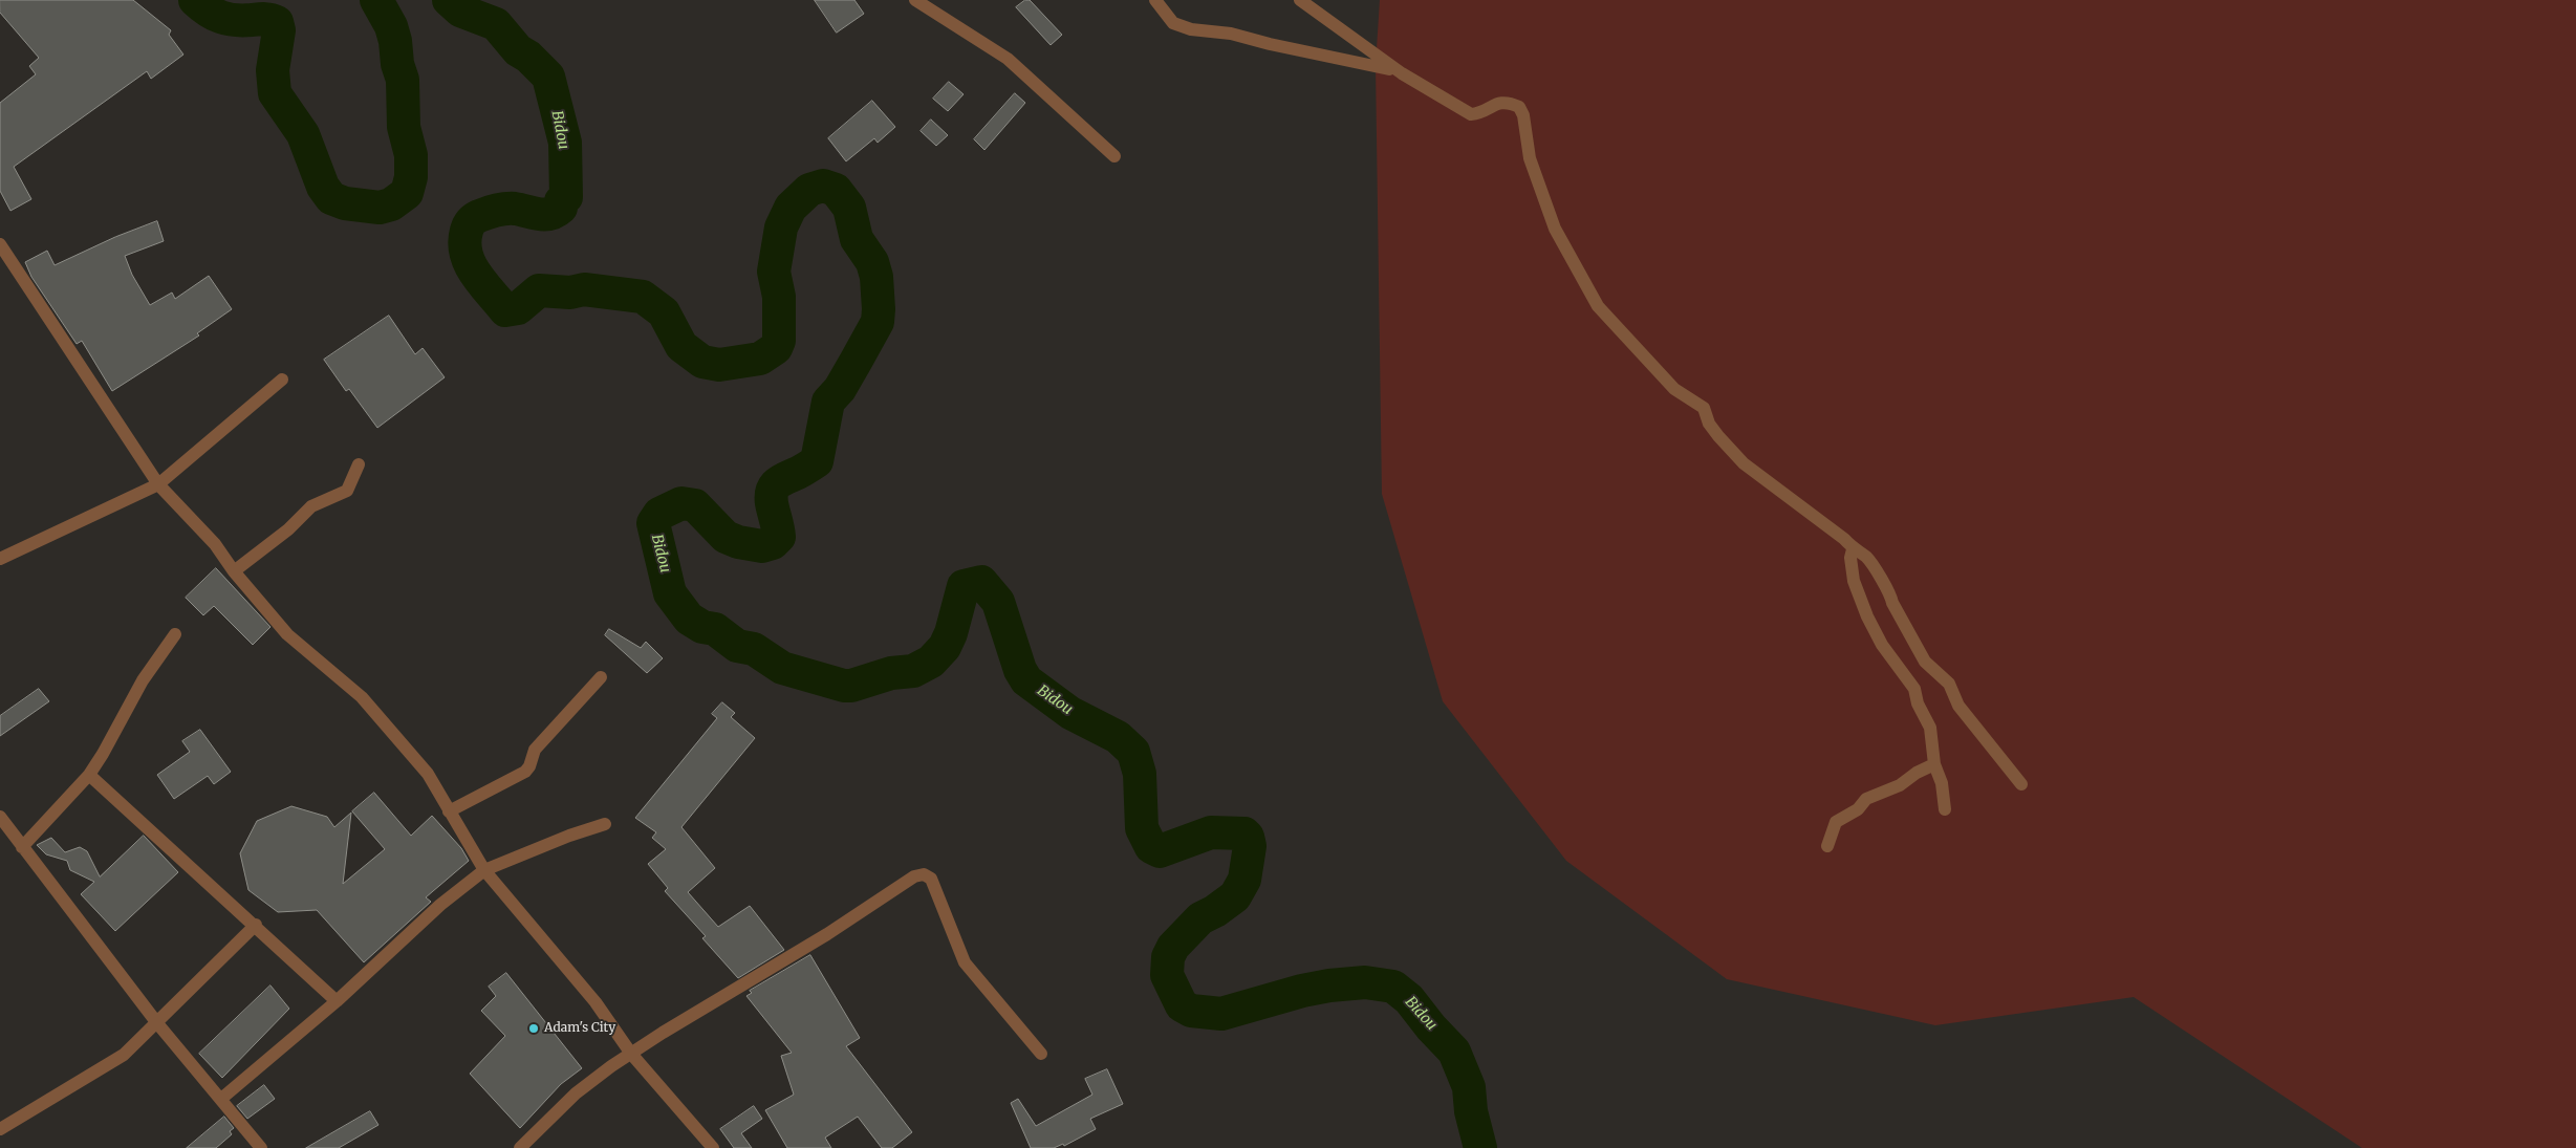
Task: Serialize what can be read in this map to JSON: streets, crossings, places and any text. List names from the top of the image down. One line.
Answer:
{"water":["Bidou"],"places":["Adam's City"]}
